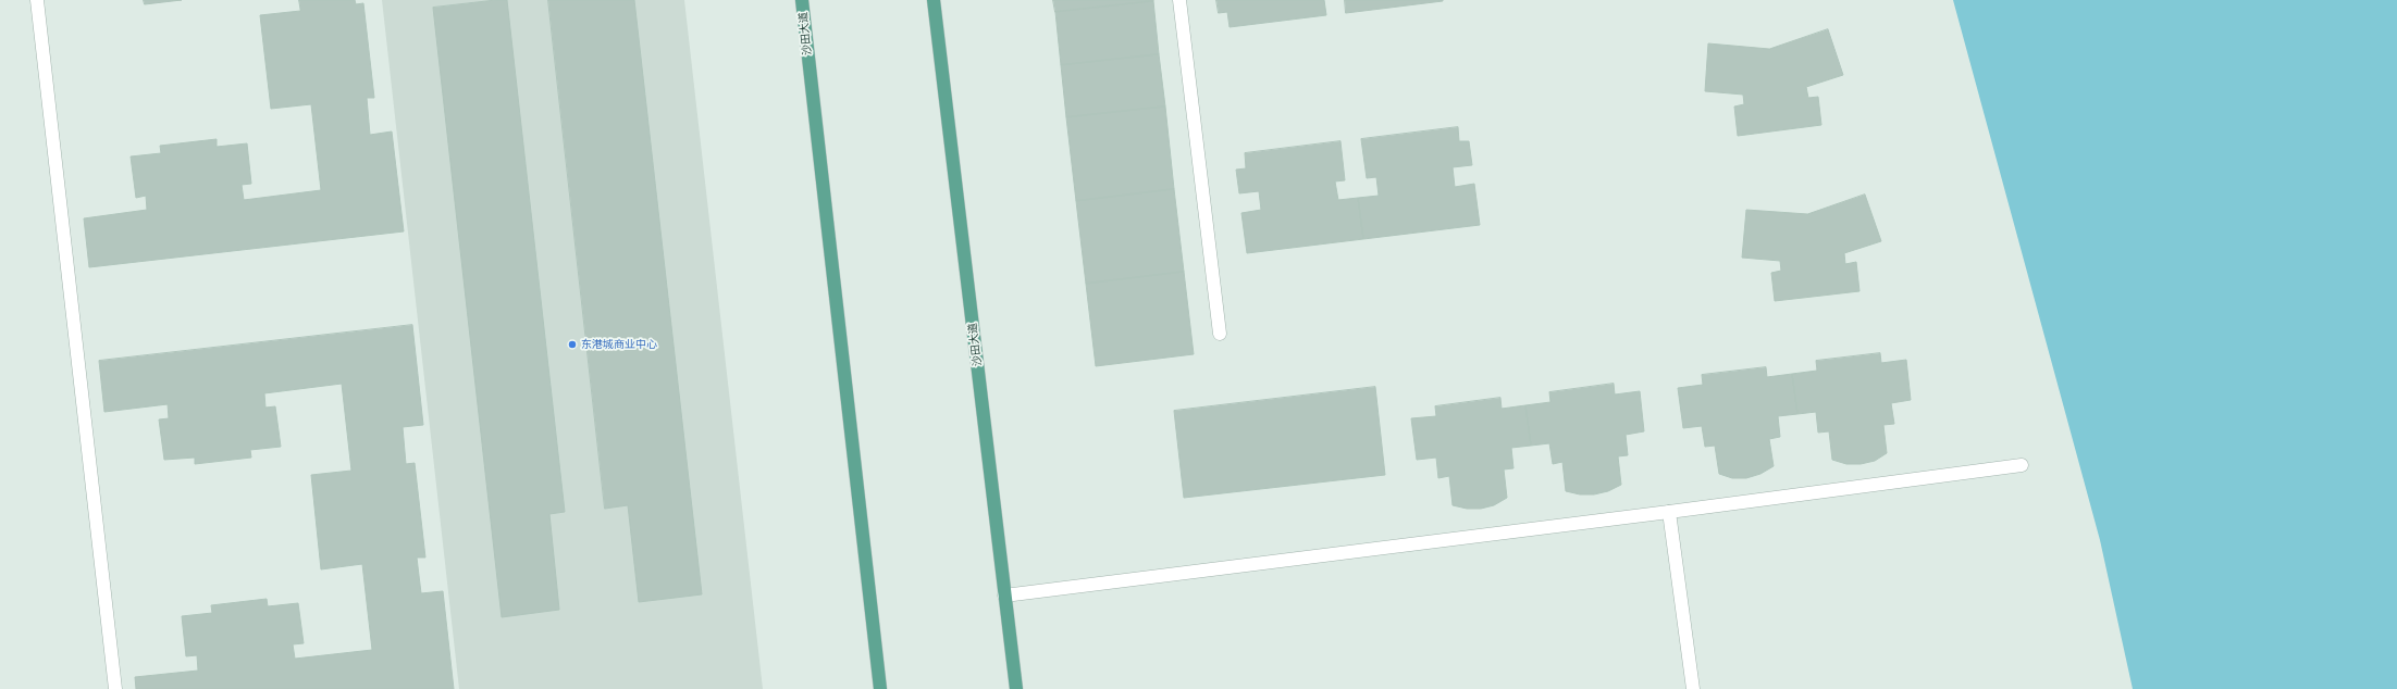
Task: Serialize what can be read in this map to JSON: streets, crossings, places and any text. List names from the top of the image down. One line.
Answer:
{"streets":{"main road":["沙田大道"]},"places":["东港城商业中心"]}
